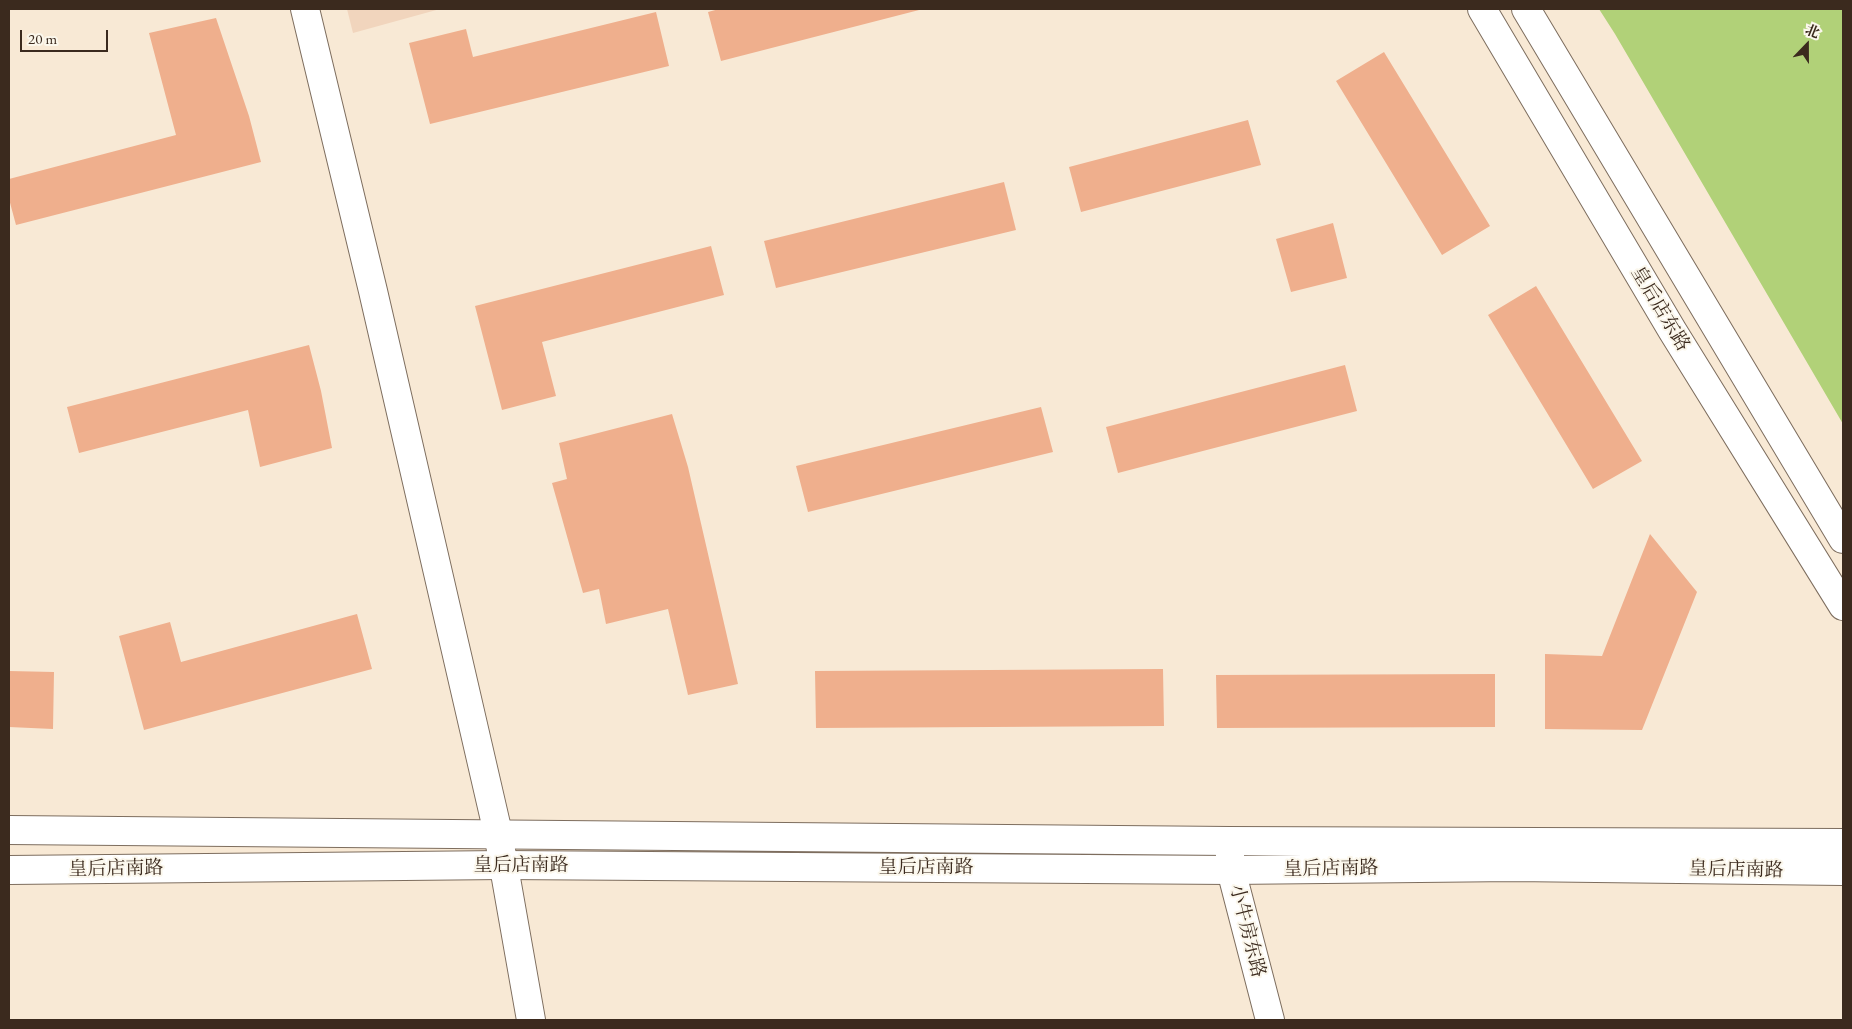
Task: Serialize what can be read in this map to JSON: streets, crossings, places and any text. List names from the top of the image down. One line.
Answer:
{"streets":{"street":["皇后店东路","皇后店南路","小牛房东路"]},"crossings":[["皇后店南路","小牛房东路"]],"scale_bar":"20 m","north":"top"}
